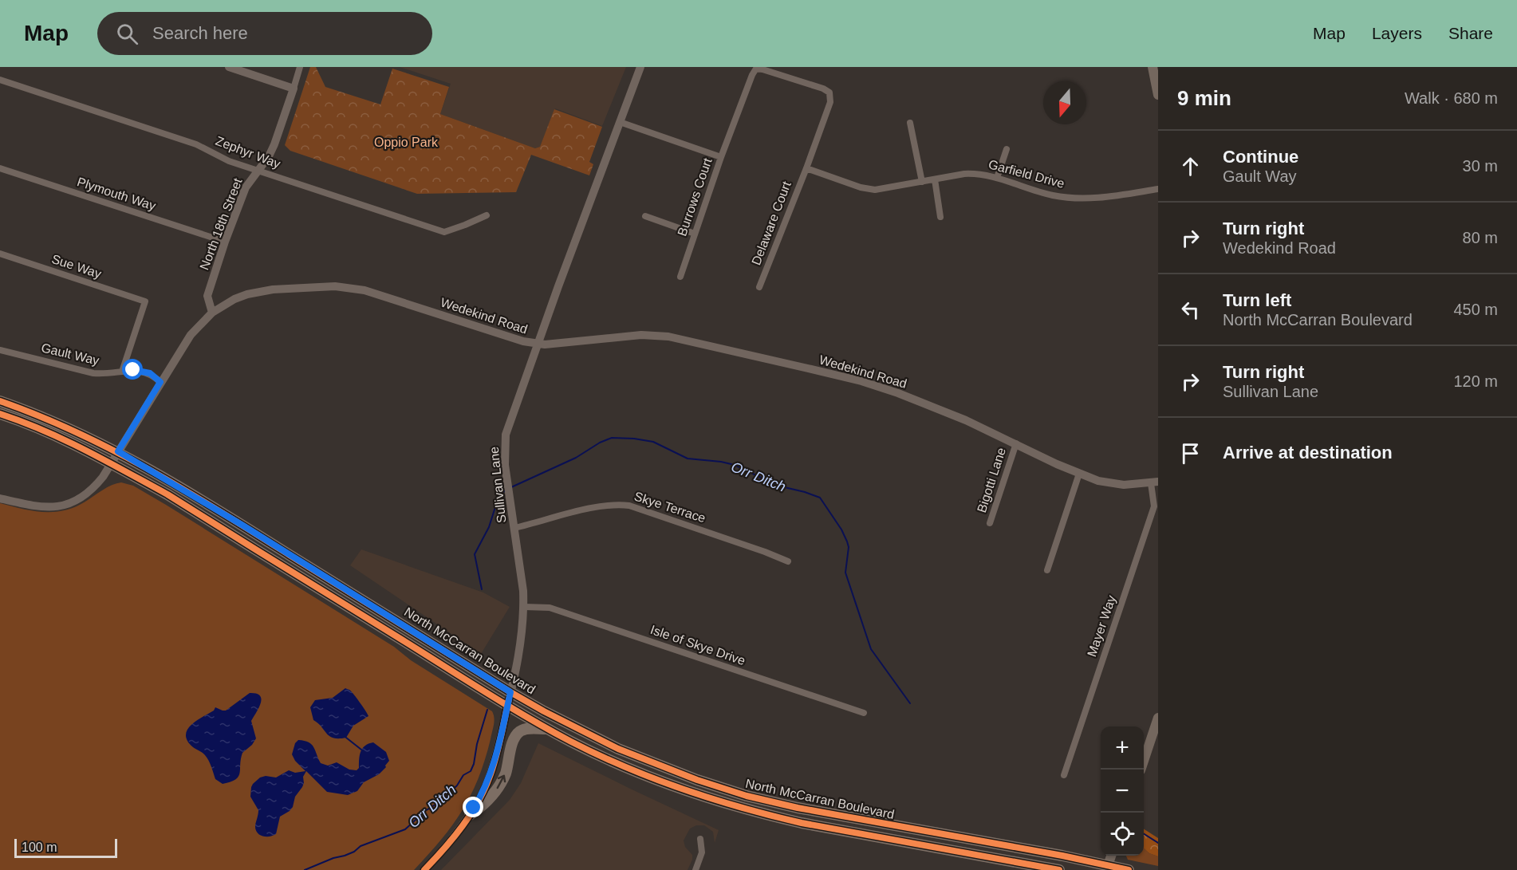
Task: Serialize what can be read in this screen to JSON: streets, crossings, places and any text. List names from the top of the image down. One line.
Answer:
{"streets":{"main road":["North McCarran Boulevard"],"street":["Zephyr Way","Garfield Drive","Plymouth Way","Burrows Court","Delaware Court","North 18th Street","Sue Way","Wedekind Road","Gault Way","Bigotti Lane","Sullivan Lane","Skye Terrace","Mayer Way","Isle of Skye Drive"]},"crossings":[["Zephyr Way","North 18th Street"],["Garfield Drive","Burrows Court"],["Garfield Drive","Delaware Court"],["Plymouth Way","North 18th Street"],["Burrows Court","Delaware Court"],["North 18th Street","Wedekind Road"],["Sue Way","Gault Way"],["Wedekind Road","Gault Way"],["Wedekind Road","Bigotti Lane"],["Wedekind Road","Sullivan Lane"],["Wedekind Road","Mayer Way"],["Wedekind Road","North McCarran Boulevard"],["Sullivan Lane","Skye Terrace"],["Sullivan Lane","Isle of Skye Drive"],["Sullivan Lane","North McCarran Boulevard"]],"water":["Orr Ditch"],"parks":["Oppio Park"],"scale_bar":"100 m","north":"bottom","page":{"header":"Map","search":"Search here","nav":["Map","Layers","Share"],"heading":["9 min","Walk · 680 m"],"list":[["Continue","Gault Way","30 m"],["Turn right","Wedekind Road","80 m"],["Turn left","North McCarran Boulevard","450 m"],["Turn right","Sullivan Lane","120 m"],"Arrive at destination"],"map_buttons":["+","−"],"scale":"100 m"}}
